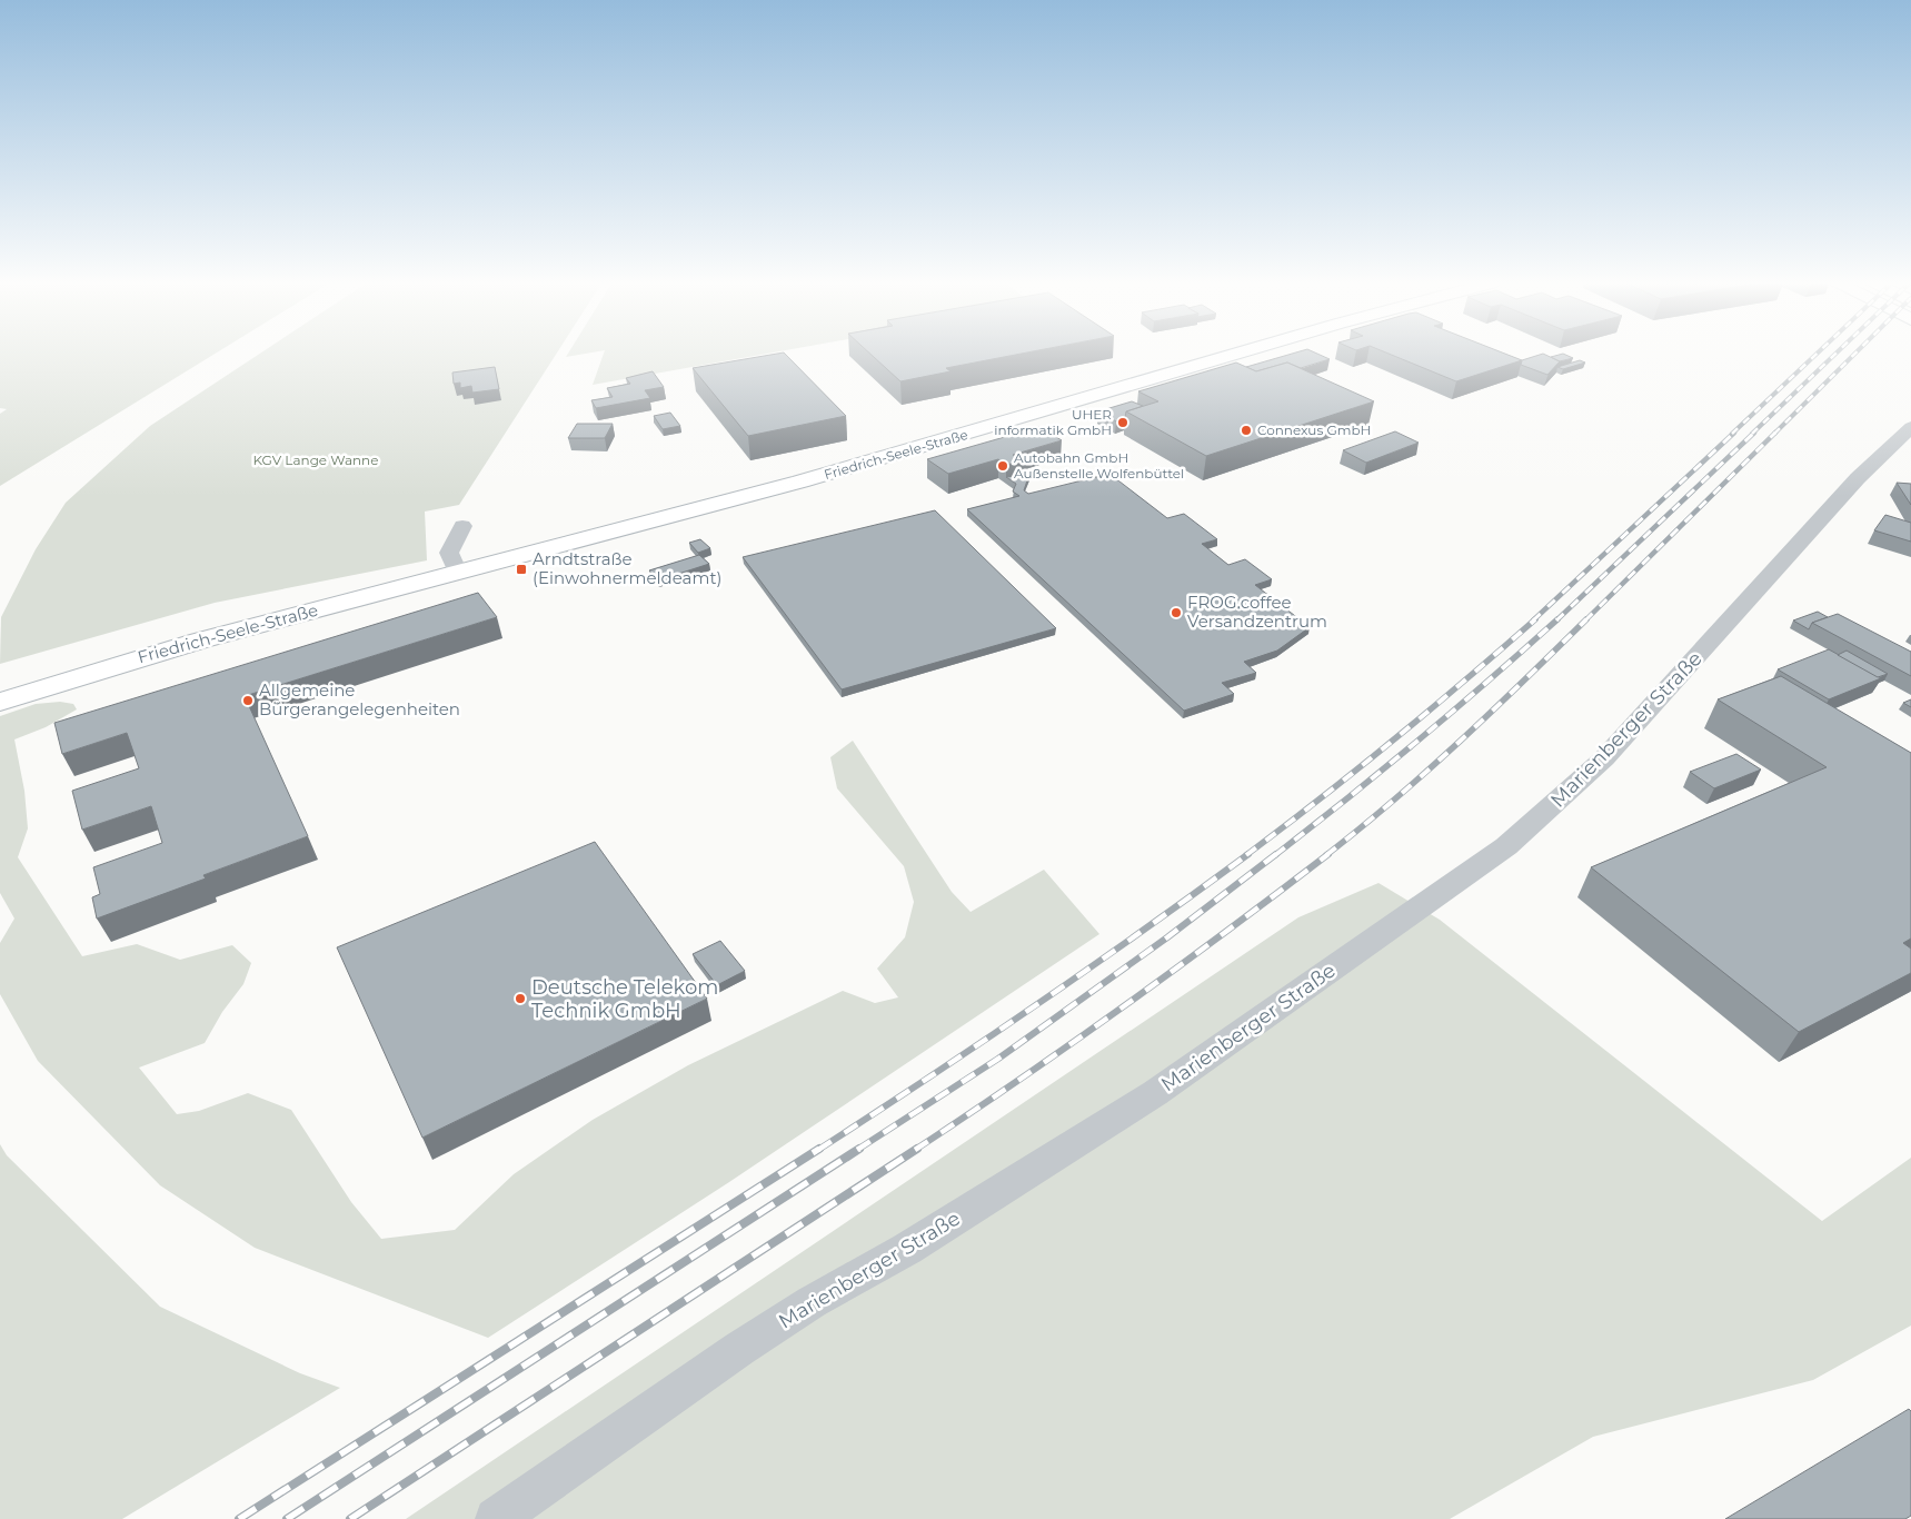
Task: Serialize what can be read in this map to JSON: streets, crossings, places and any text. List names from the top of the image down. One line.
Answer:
{"streets":{"main road":["Friedrich-Seele-Straße"],"street":["Marienberger Straße"]},"parks":["KGV Lange Wanne"],"places":{"other":["UHER informatik GmbH","Connexus GmbH","Autobahn GmbH Außenstelle Wolfenbüttel","FROG.coffee Versandzentrum","Allgemeine Bürgerangelegenheiten","Deutsche Telekom Technik GmbH"],"transit":["Arndtstraße (Einwohnermeldeamt)"]}}
